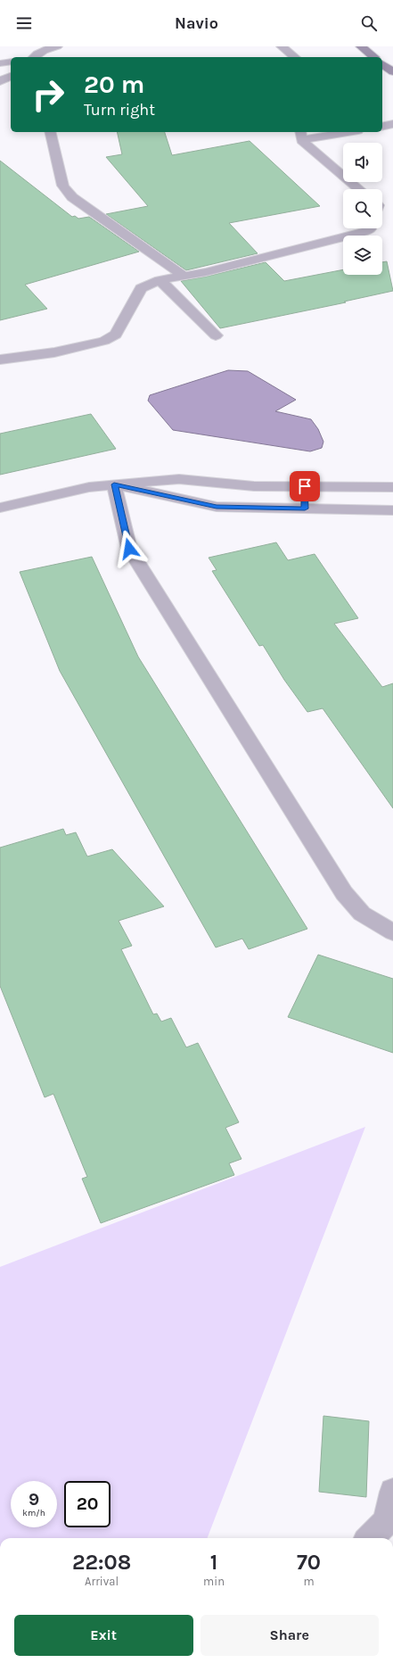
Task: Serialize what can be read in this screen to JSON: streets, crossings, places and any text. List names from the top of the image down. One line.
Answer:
{"page":{"header":"Navio","turn":["20 m","Turn right"],"speed":"9 km/h","limit":"20","eta":["22:08","Arrival","1","min","70","m"],"buttons":["Exit","Share"]}}
